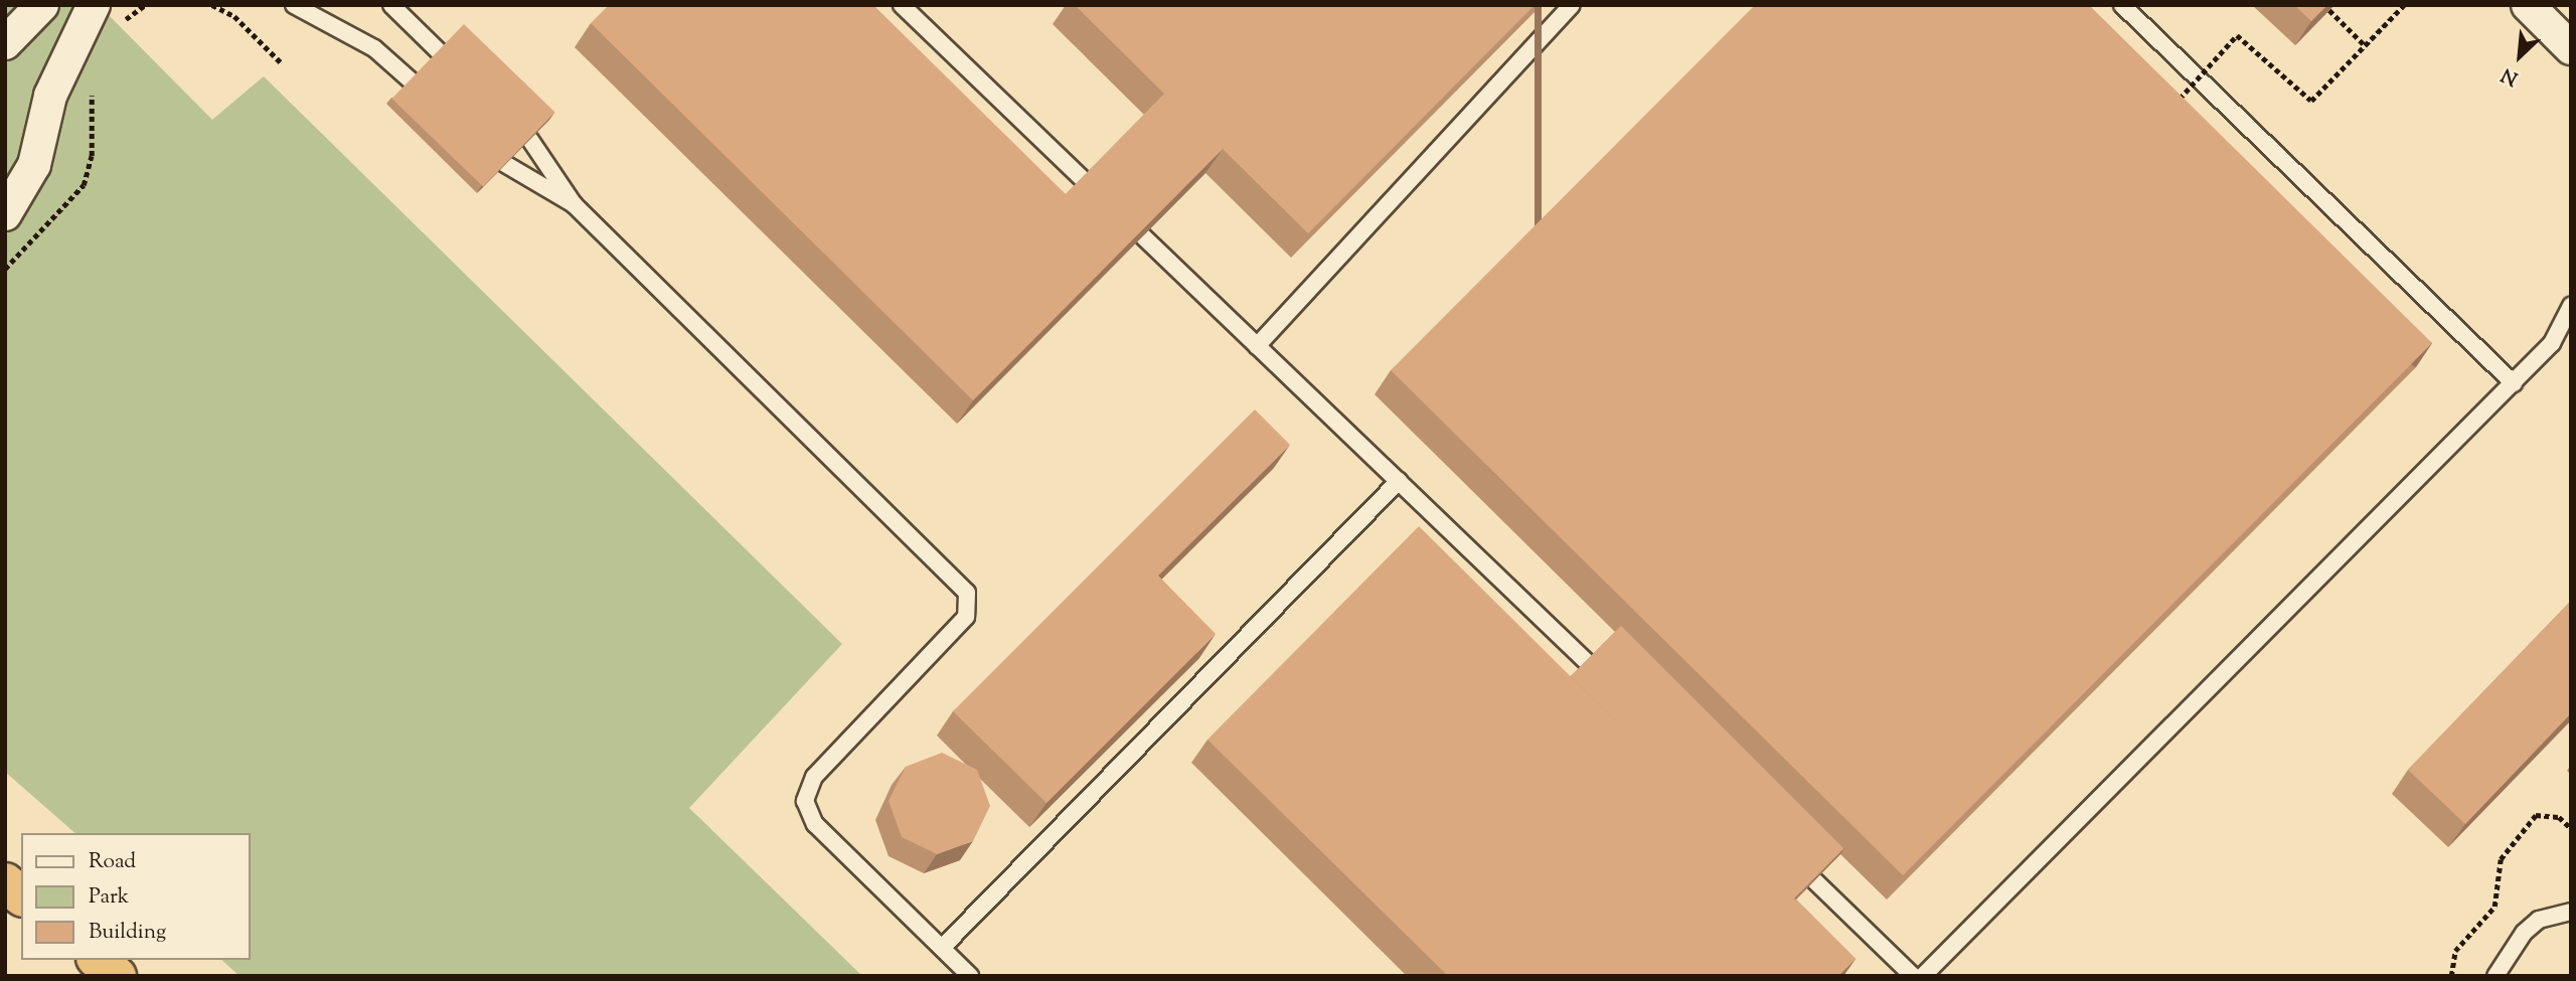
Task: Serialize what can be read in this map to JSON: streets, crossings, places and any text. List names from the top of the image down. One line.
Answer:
{"legend":["Road","Park","Building"],"north":"bottom left"}
